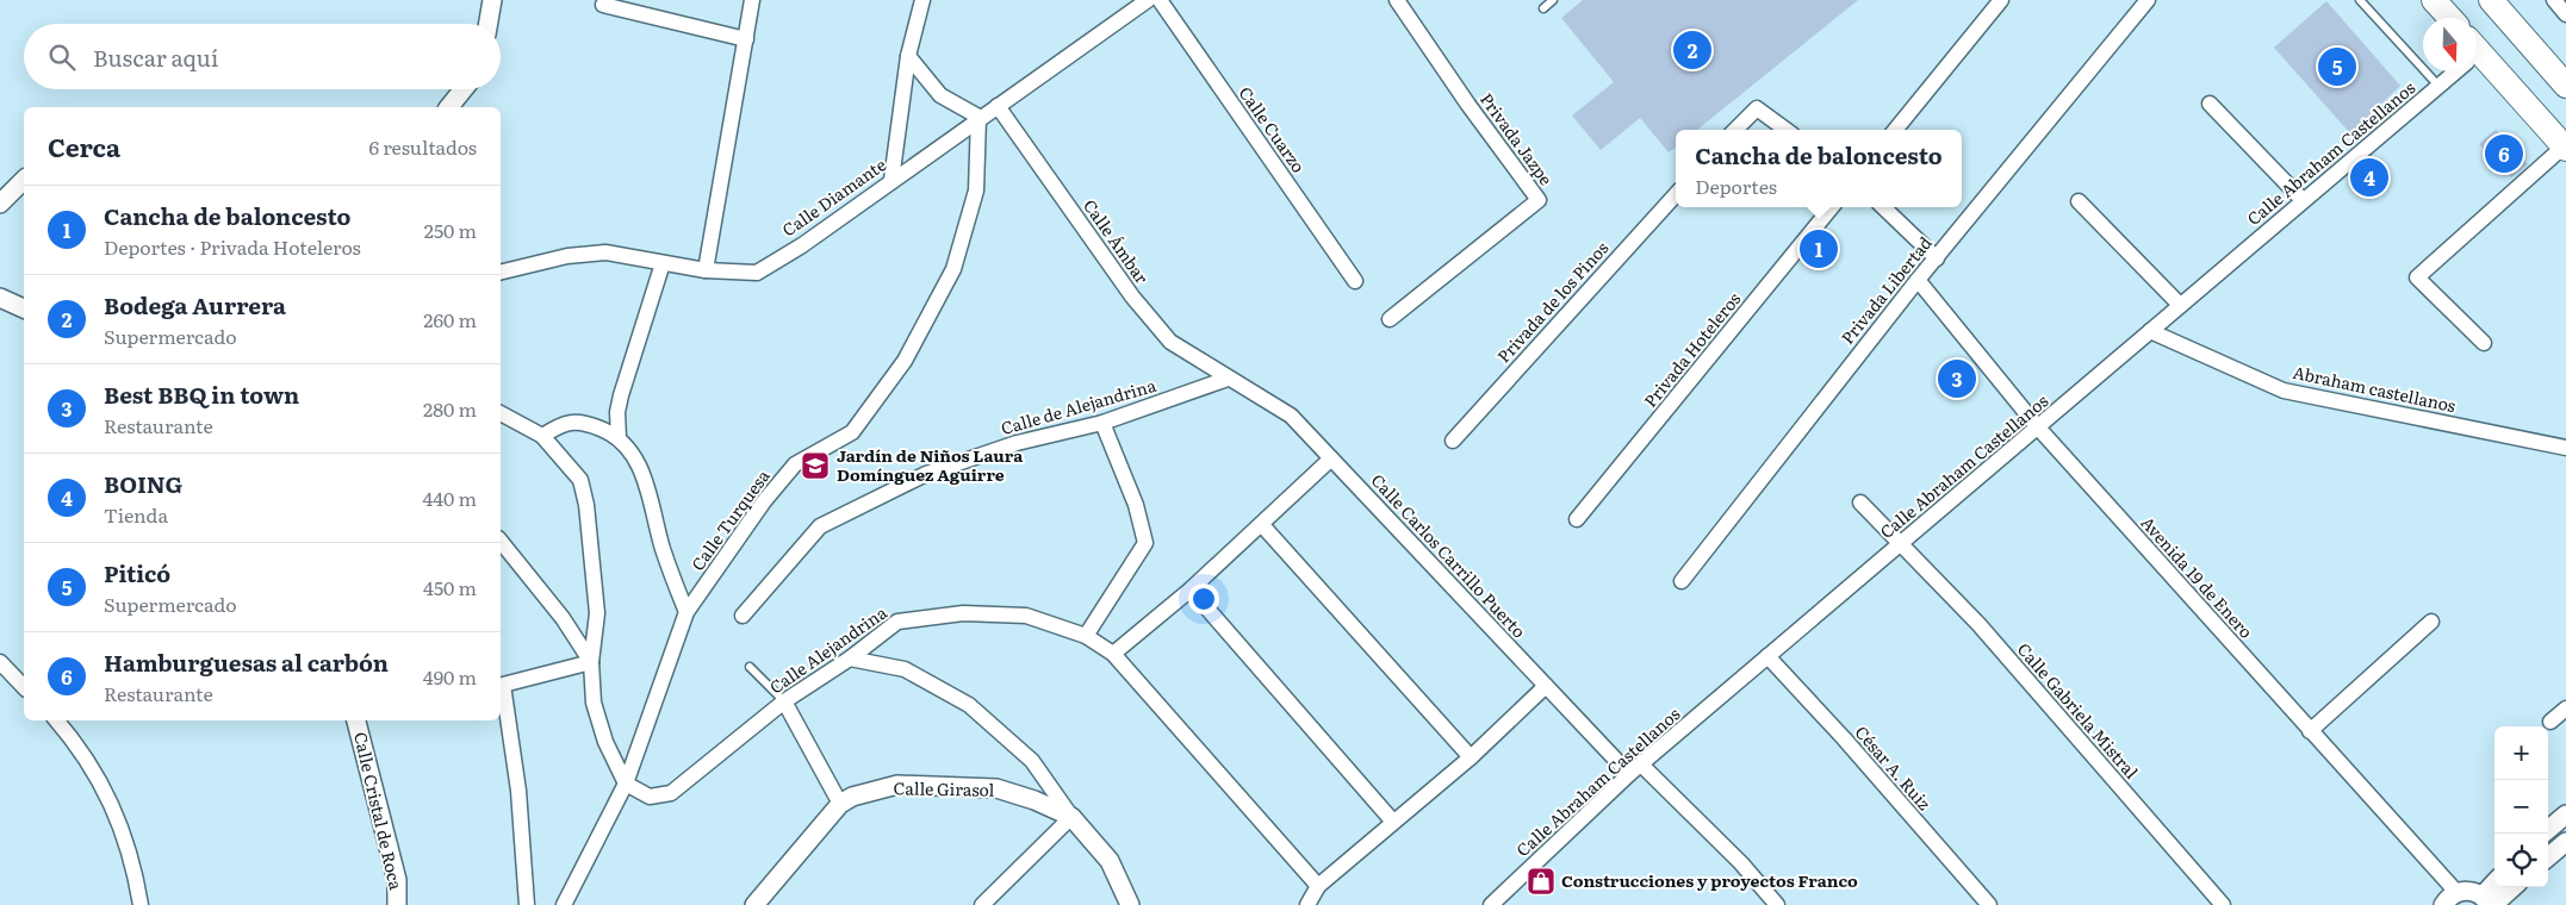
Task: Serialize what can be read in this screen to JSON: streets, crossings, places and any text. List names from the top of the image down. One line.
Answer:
{"streets":{"street":["Calle Cuarzo","Privada Jazpe","Calle Abraham Castellanos","Calle Diamante","Calle Ámbar","Privada Libertad","Privada de los Pinos","Privada Hoteleros","Abraham castellanos","Calle de Alejandrina","Calle Turquesa","Calle Carlos Carrillo Puerto","Avenida 19 de Enero","Calle Alejandrina","Calle Gabriela Mistral","César A. Ruiz","Calle Girasol","Calle Cristal de Roca"]},"crossings":[["Calle Abraham Castellanos","Abraham castellanos"],["Calle Abraham Castellanos","Calle Carlos Carrillo Puerto"],["Calle Abraham Castellanos","Avenida 19 de Enero"],["Calle Abraham Castellanos","Calle Gabriela Mistral"],["Calle Abraham Castellanos","César A. Ruiz"],["Calle Diamante","Calle Ámbar"],["Calle Diamante","Calle Turquesa"],["Calle Ámbar","Calle de Alejandrina"],["Calle Ámbar","Calle Carlos Carrillo Puerto"],["Privada Libertad","Avenida 19 de Enero"],["Calle de Alejandrina","Calle Carlos Carrillo Puerto"],["Calle Turquesa","Calle Alejandrina"]],"places":{"school or university":["Jardín de Niños Laura Domínguez Aguirre"],"shop":["Construcciones y proyectos Franco"]},"north":"bottom","page":{"search":"Buscar aquí","pins":["2","5","6","4","1","3"],"heading":["Cerca","6 resultados"],"popup":["Cancha de baloncesto","Deportes"],"list":[{"mark":"1","name":"Cancha de baloncesto","note":"Deportes · Privada Hoteleros","value":"250 m"},{"mark":"2","name":"Bodega Aurrera","note":"Supermercado","value":"260 m"},{"mark":"3","name":"Best BBQ in town","note":"Restaurante","value":"280 m"},{"mark":"4","name":"BOING","note":"Tienda","value":"440 m"},{"mark":"5","name":"Piticó","note":"Supermercado","value":"450 m"},{"mark":"6","name":"Hamburguesas al carbón","note":"Restaurante","value":"490 m"}],"map_buttons":["+","−"]}}
